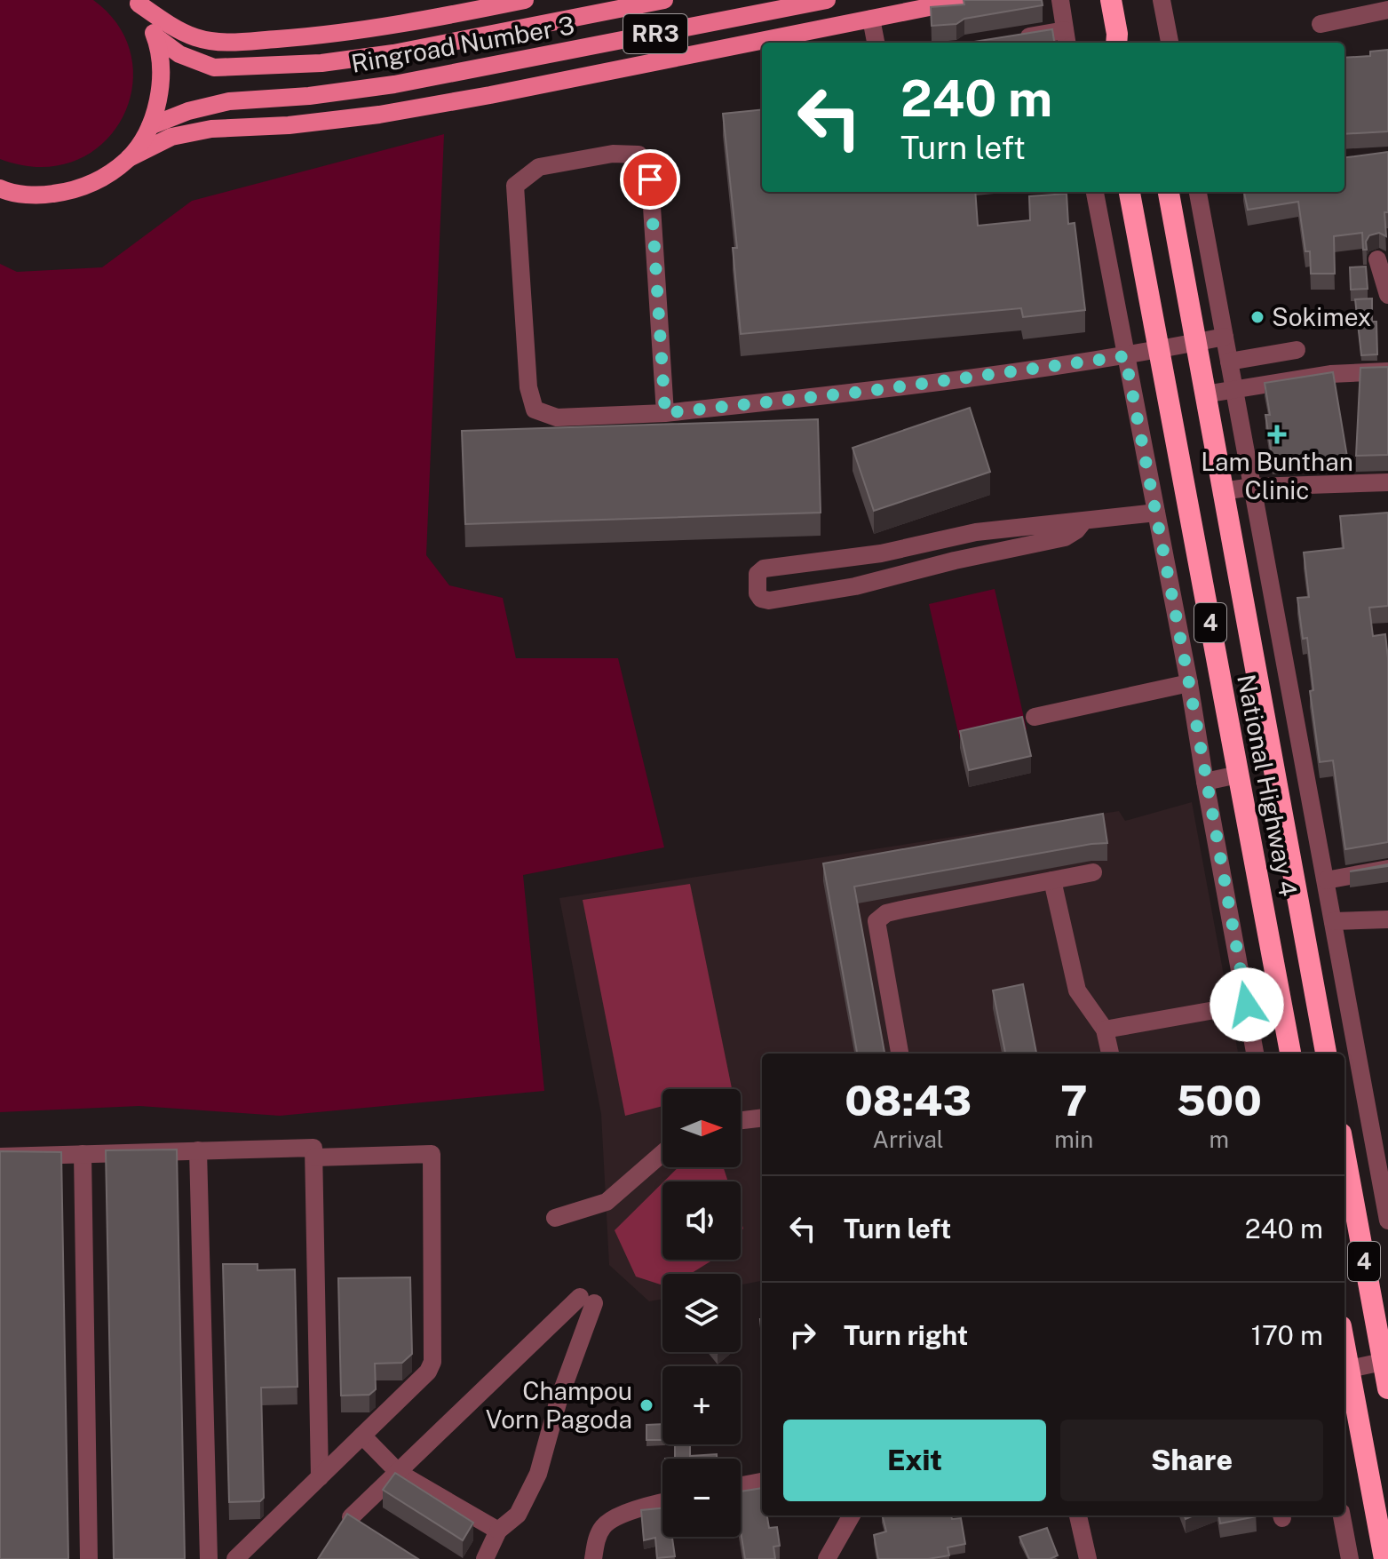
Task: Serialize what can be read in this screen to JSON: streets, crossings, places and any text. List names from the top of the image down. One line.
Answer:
{"streets":{"highway":["4","National Highway 4"],"main road":["RR3","Ringroad Number 3"]},"crossings":[["RR3","Ringroad Number 3"]],"places":{"other":["Sokimex","Champou Vorn Pagoda"],"health":["Lam Bunthan Clinic"]},"north":"right","page":{"turn":["240 m","Turn left"],"eta":["08:43","Arrival","7","min","500","m"],"map_buttons":["+","−"],"list":[{"name":"Turn left","value":"240 m"},{"name":"Turn right","value":"170 m"}],"buttons":["Exit","Share"]}}
